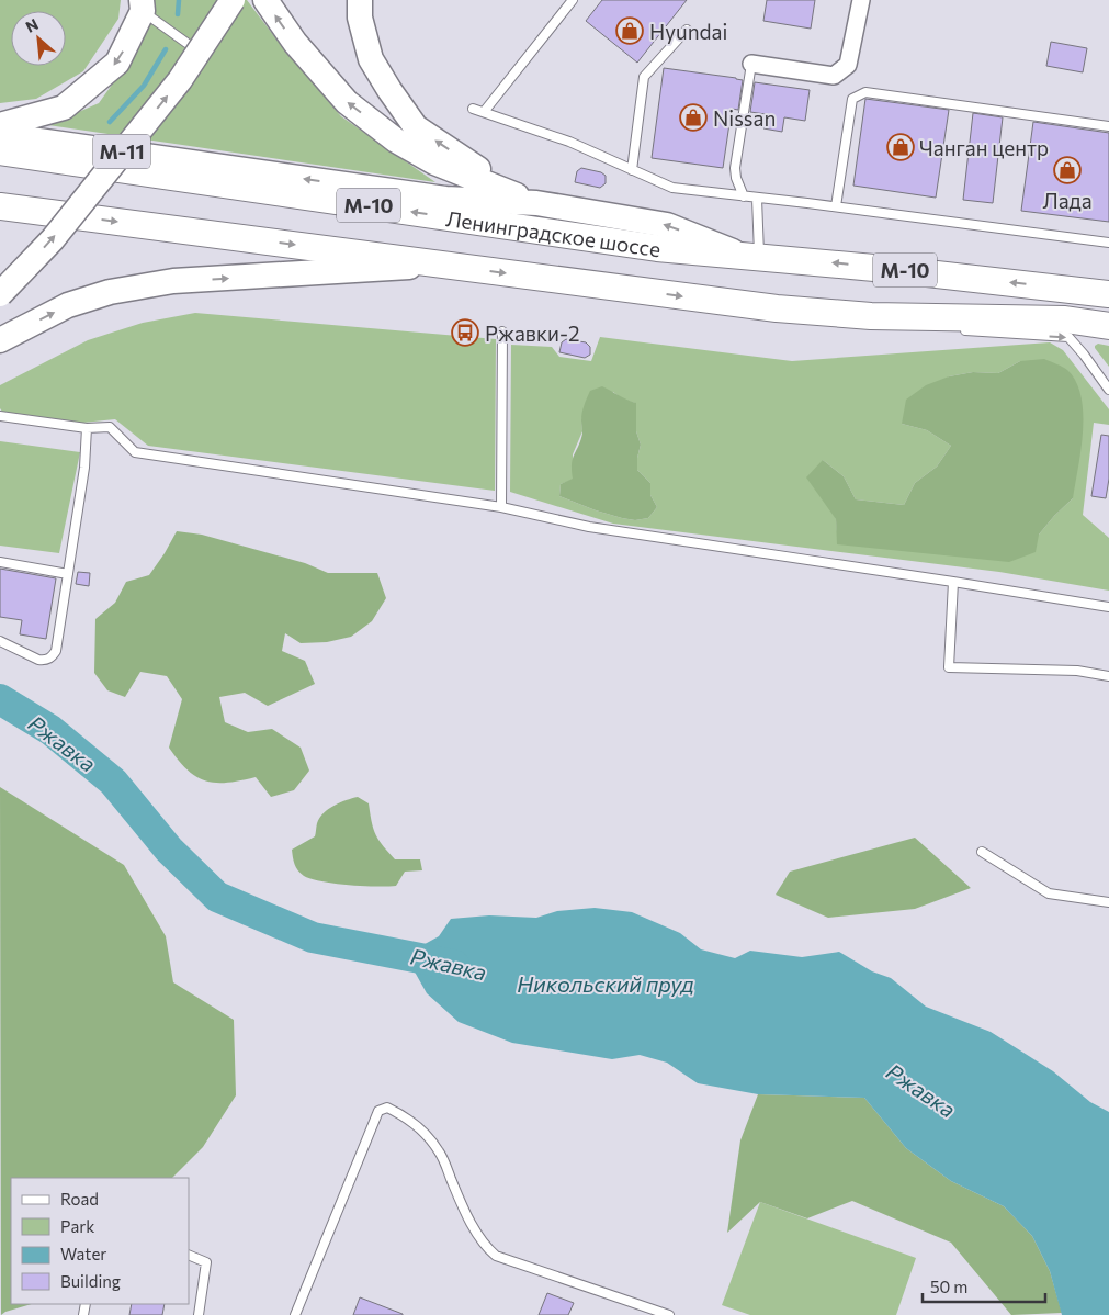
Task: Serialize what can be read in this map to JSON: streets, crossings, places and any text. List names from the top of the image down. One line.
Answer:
{"streets":{"highway":["М-10","Ленинградское шоссе"],"main road":["М-11"]},"crossings":[["М-10","Ленинградское шоссе"]],"water":["Ржавка","Никольский пруд"],"places":{"shop":["Hyundai","Nissan","Чанган центр","Лада"],"bus stop":["Ржавки-2"]},"legend":["Road","Park","Water","Building"],"scale_bar":"50 m","north":"top left"}
